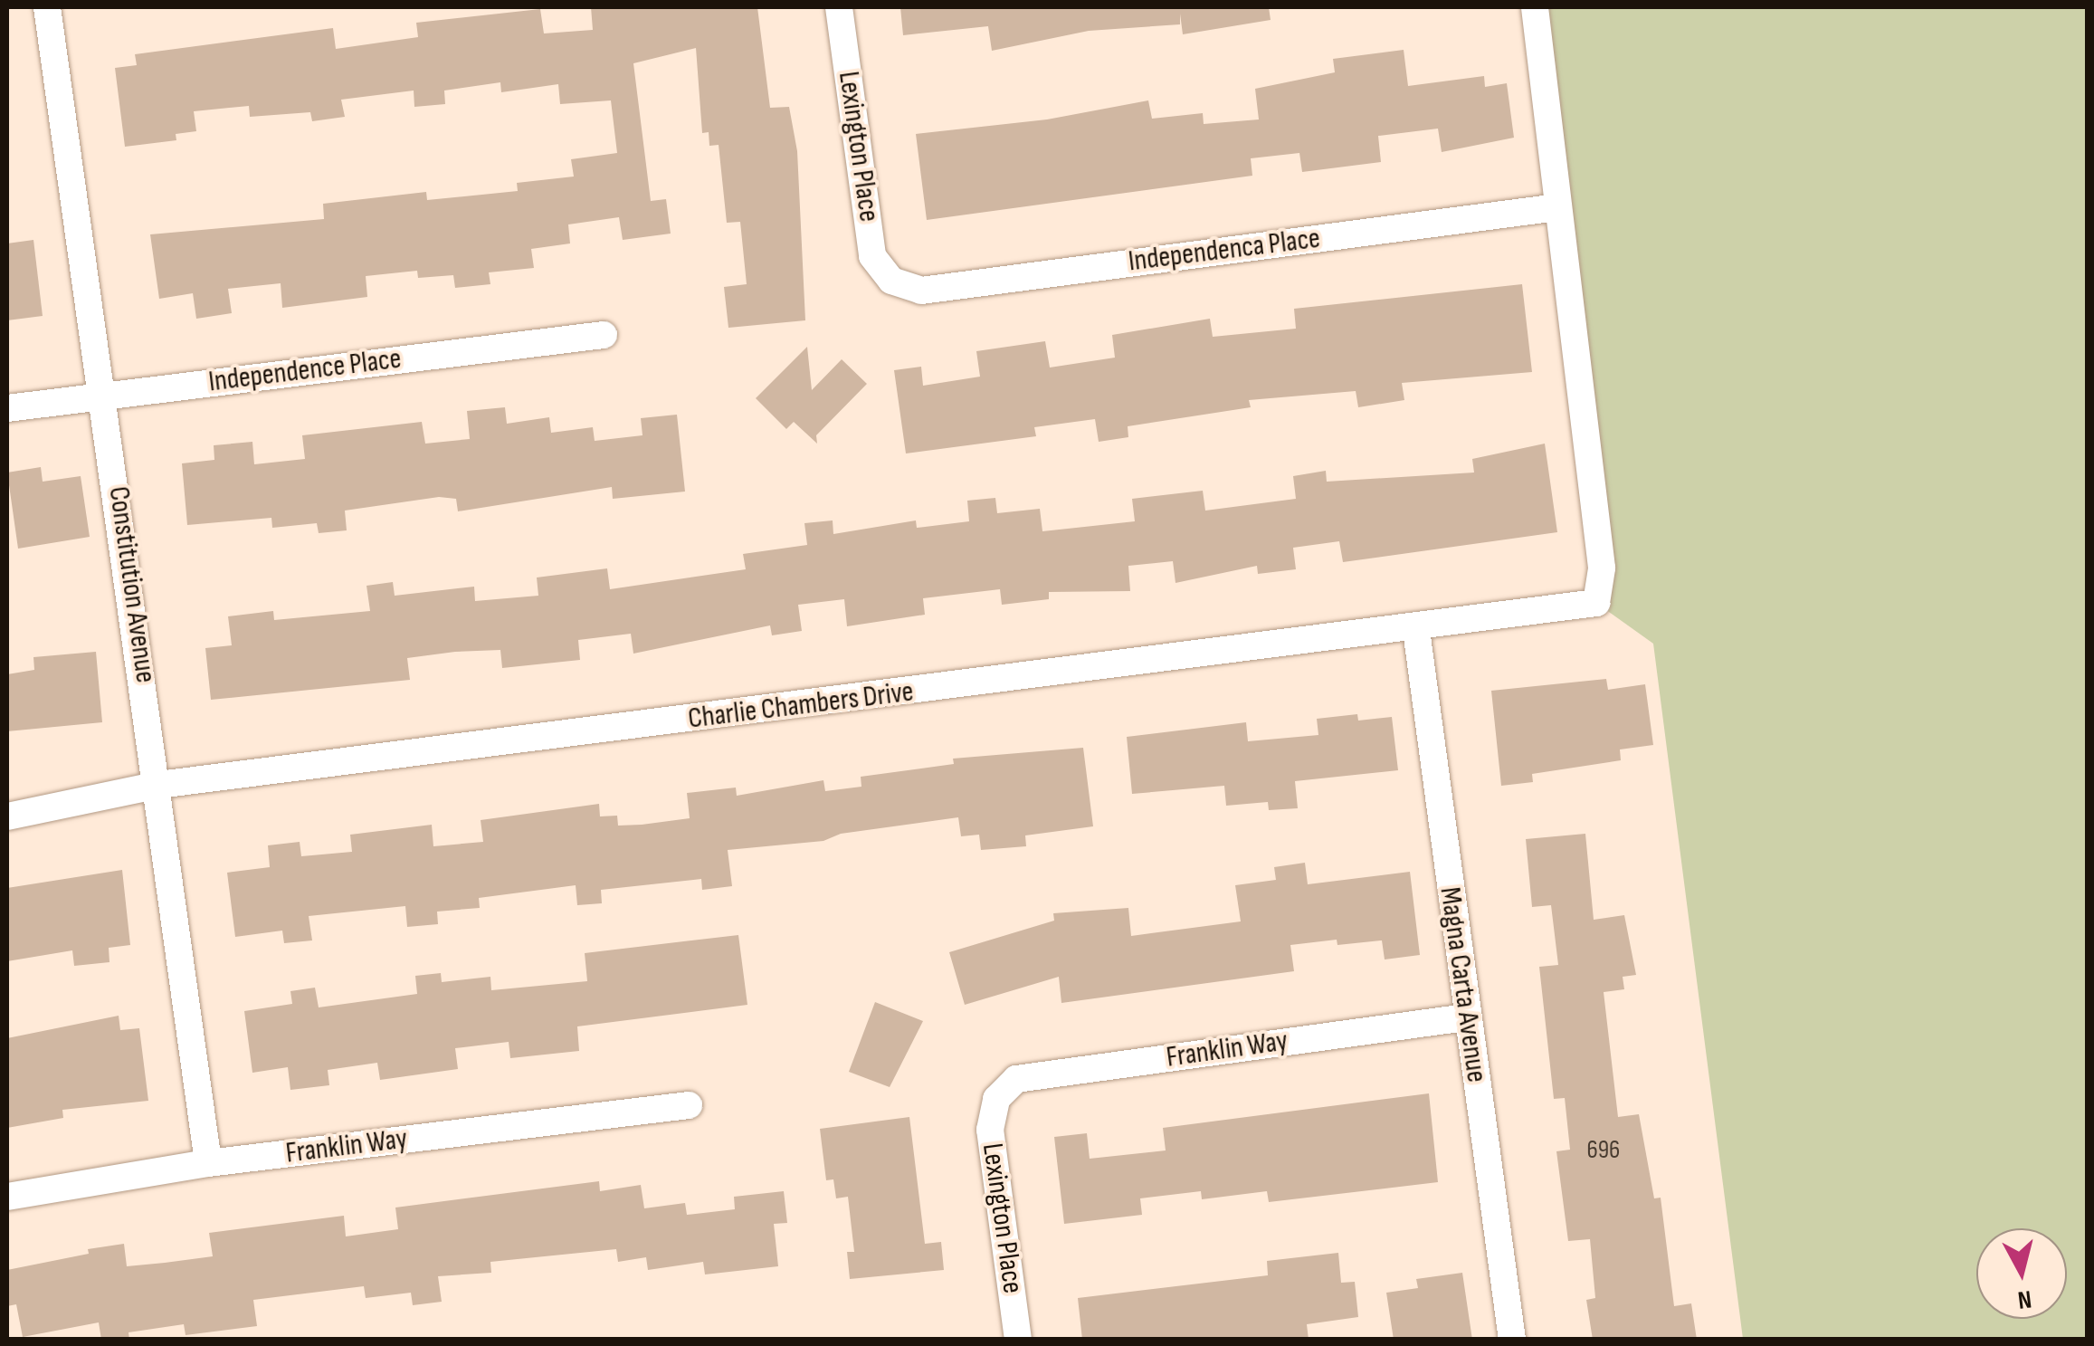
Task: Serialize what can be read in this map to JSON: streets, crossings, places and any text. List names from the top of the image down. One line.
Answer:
{"streets":{"street":["Lexington Place","Independenca Place","Independence Place","Constitution Avenue","Charlie Chambers Drive","Magna Carta Avenue","Franklin Way"]},"crossings":[["Lexington Place","Independenca Place"],["Lexington Place","Franklin Way"],["Independenca Place","Charlie Chambers Drive"],["Independence Place","Constitution Avenue"],["Constitution Avenue","Charlie Chambers Drive"],["Constitution Avenue","Franklin Way"],["Charlie Chambers Drive","Magna Carta Avenue"],["Magna Carta Avenue","Franklin Way"]],"house_numbers":["696"],"north":"bottom"}
